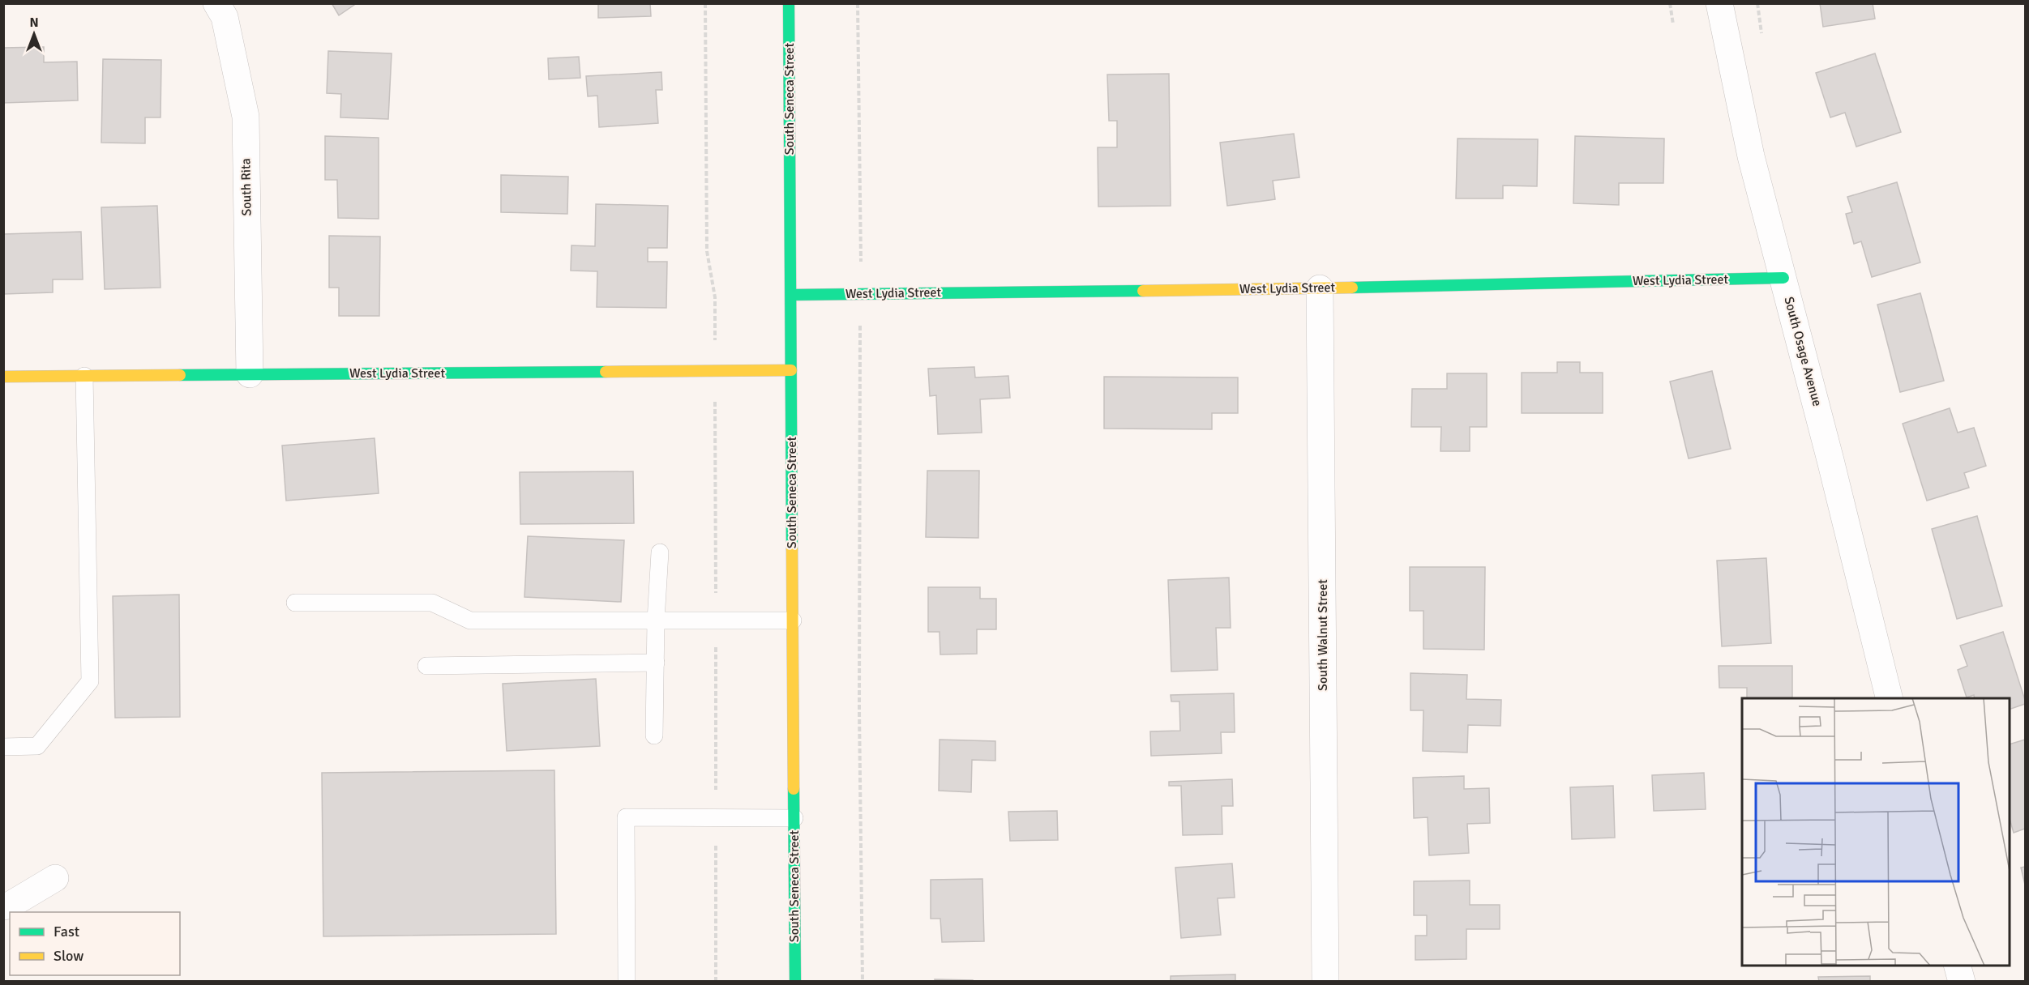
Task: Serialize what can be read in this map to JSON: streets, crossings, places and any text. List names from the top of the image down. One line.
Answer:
{"streets":{"street":["South Seneca Street","South Rita","West Lydia Street","South Osage Avenue","South Walnut Street"]},"crossings":[["South Seneca Street","West Lydia Street"],["South Rita","West Lydia Street"],["West Lydia Street","South Osage Avenue"],["West Lydia Street","South Walnut Street"]],"legend":["Fast","Slow"],"north":"top"}
